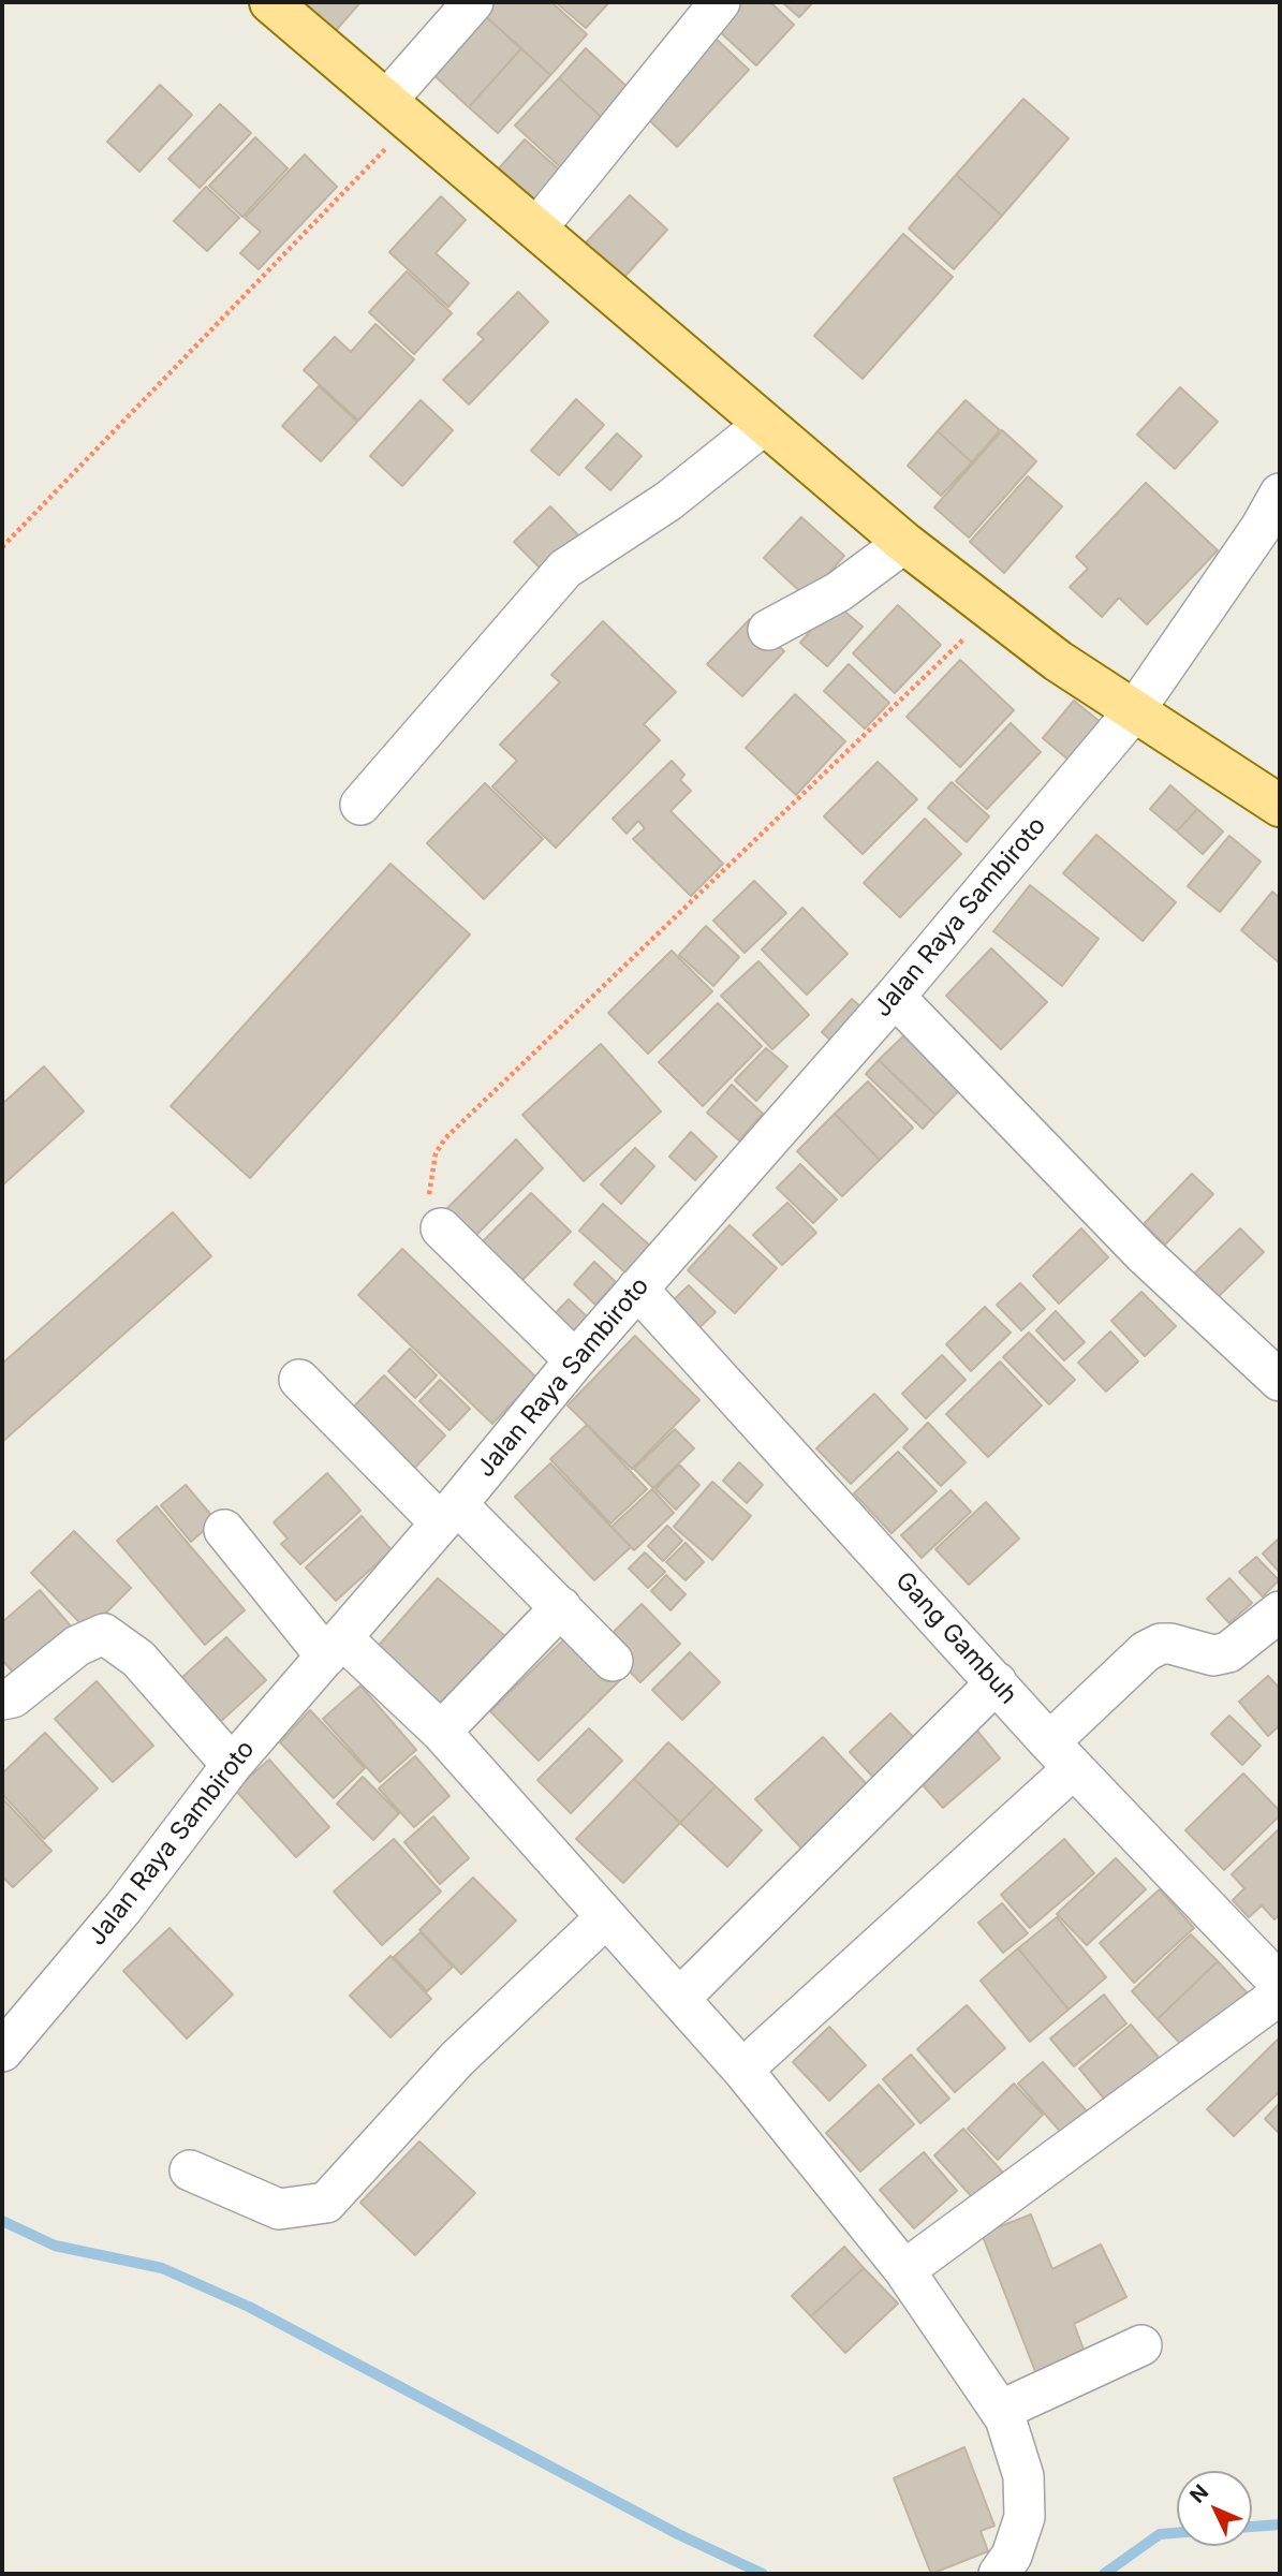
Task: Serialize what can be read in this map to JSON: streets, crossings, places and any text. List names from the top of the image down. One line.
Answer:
{"streets":{"street":["Jalan Raya Sambiroto","Gang Gambuh"]},"crossings":[["Jalan Raya Sambiroto","Gang Gambuh"]],"north":"top left"}
